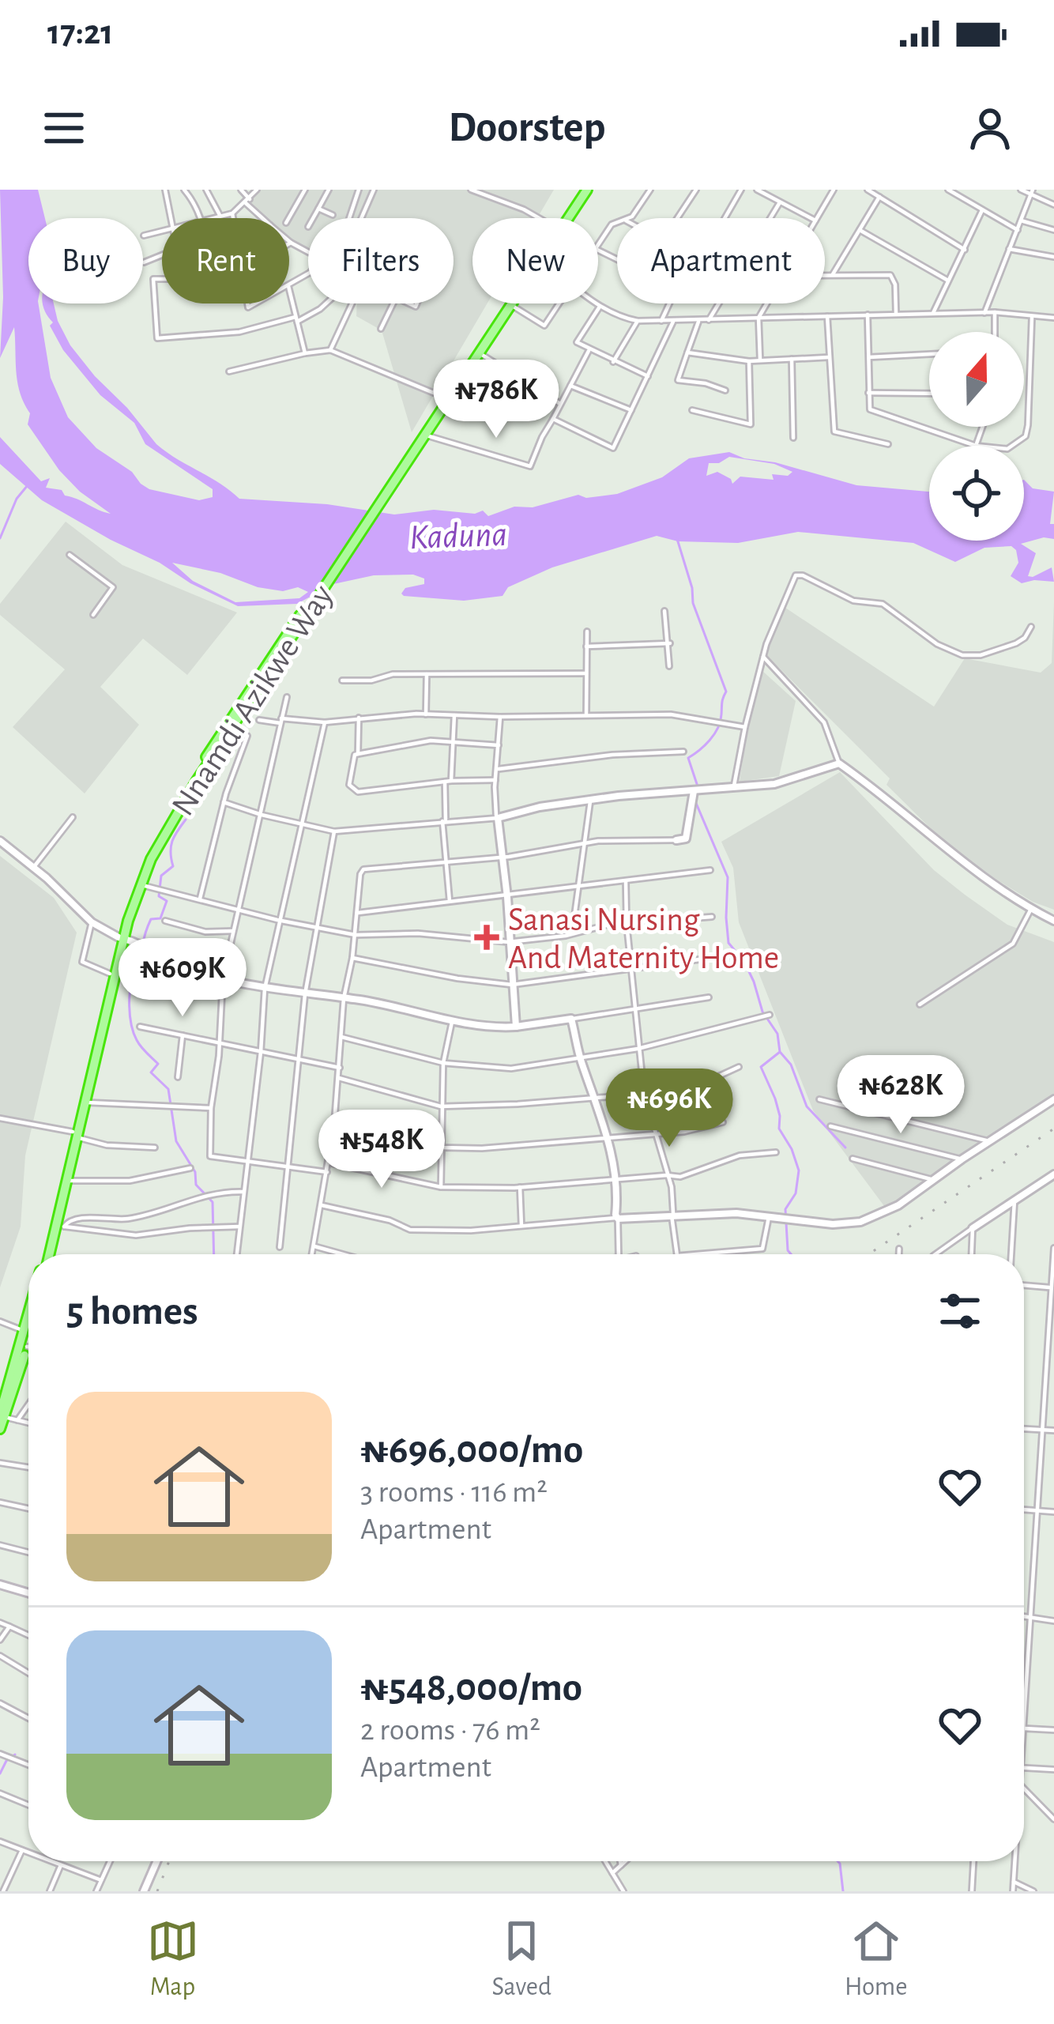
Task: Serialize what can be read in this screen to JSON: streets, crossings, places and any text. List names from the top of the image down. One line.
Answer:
{"streets":{"highway":["Nnamdi Azikwe Way"]},"water":["Kaduna"],"places":{"health":["Sanasi Nursing And Maternity Home"]},"north":"top","page":{"status":"17:21","header":"Doorstep","chip":["Buy","Rent","Filters","New","Apartment"],"price":["₦786K","₦609K","₦628K","₦696K","₦548K"],"heading":"5 homes","list":[{"name":"₦696,000/mo","note":"3 rooms · 116 m² · Apartment"},{"name":"₦548,000/mo","note":"2 rooms · 76 m² · Apartment"}],"tabs":["Map","Saved","Home"]}}
